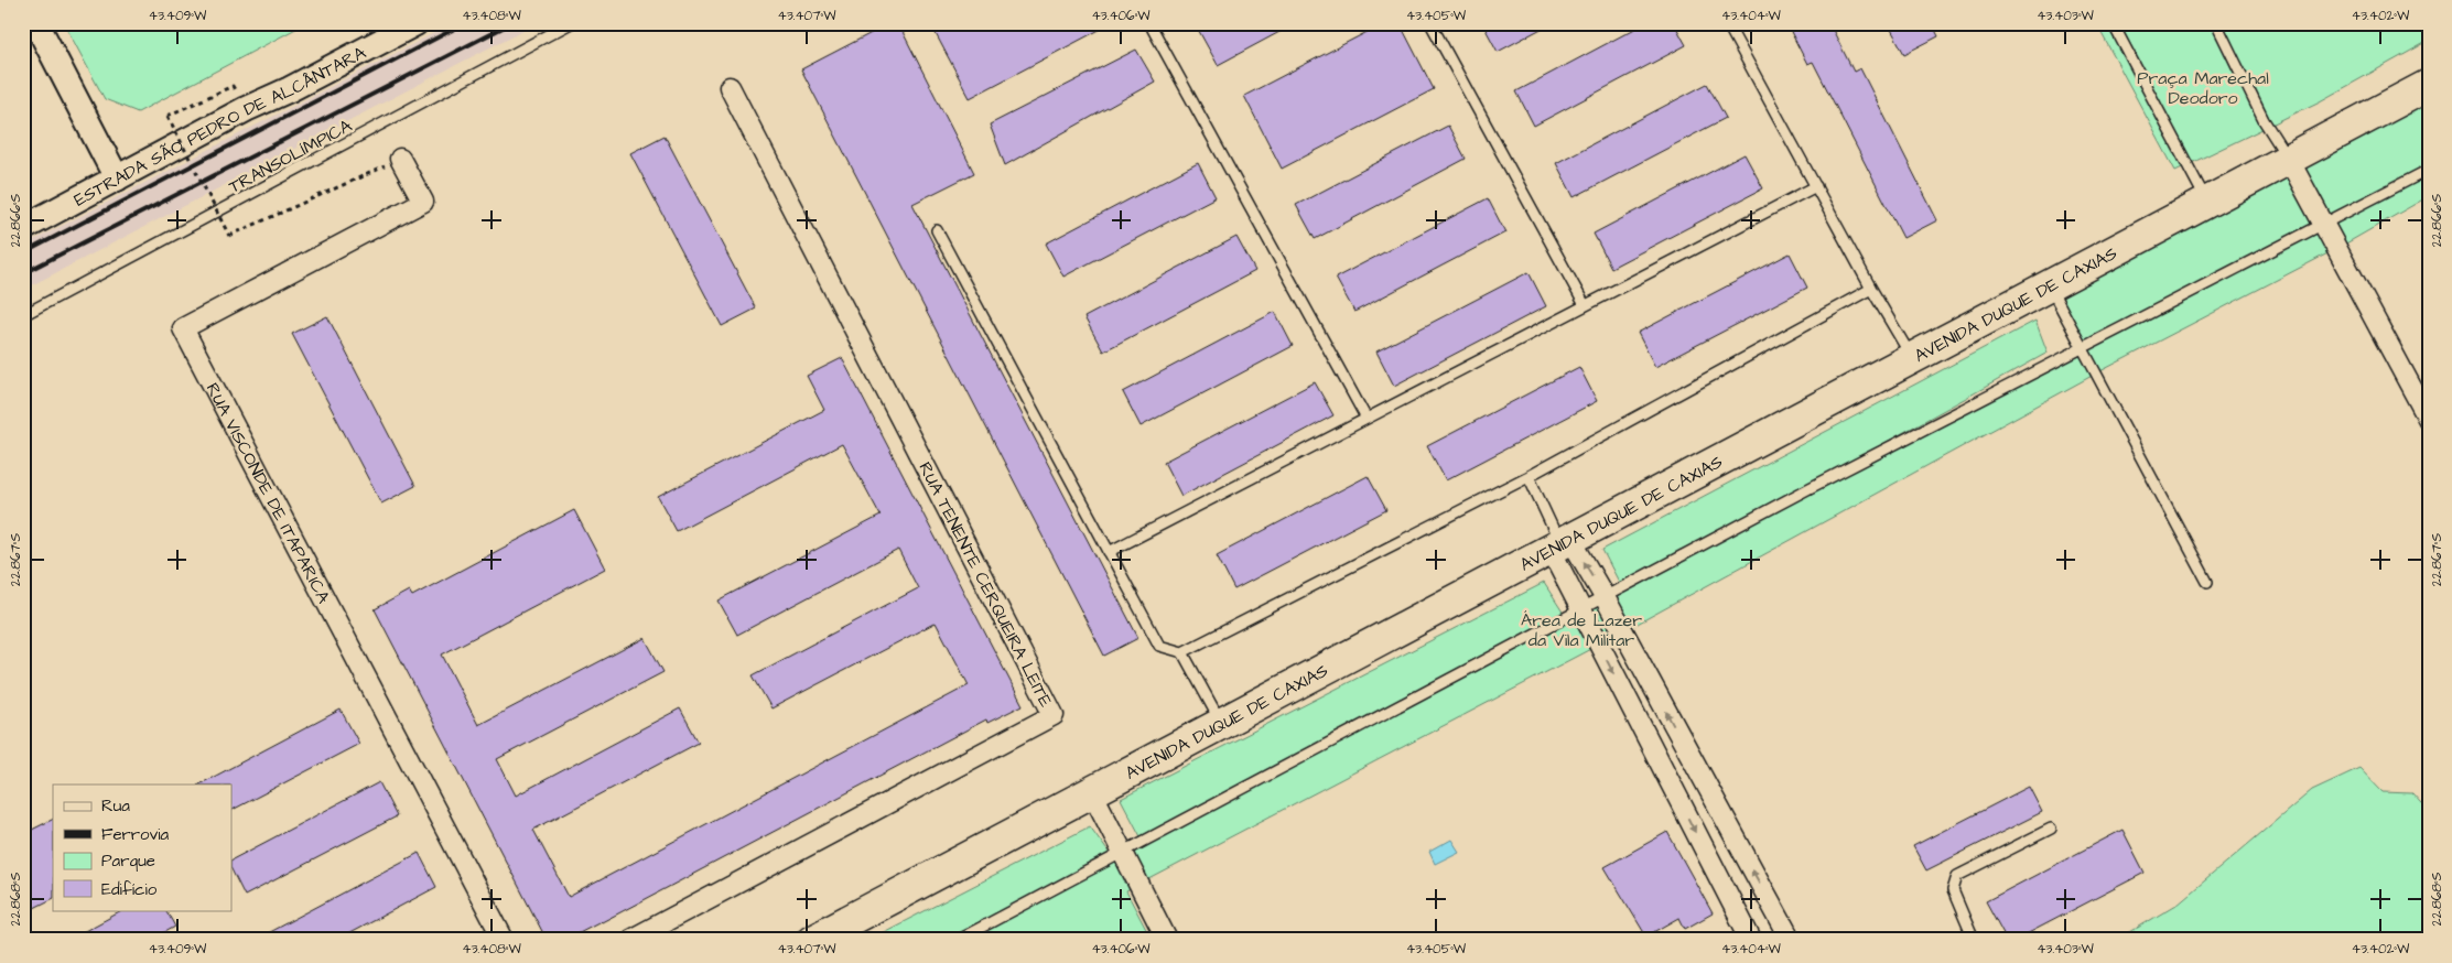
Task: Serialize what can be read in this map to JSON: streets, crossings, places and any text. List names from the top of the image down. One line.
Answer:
{"streets":{"main road":["AVENIDA DUQUE DE CAXIAS"],"street":["ESTRADA SÃO PEDRO DE ALCÂNTARA","RUA VISCONDE DE ITAPARICA","RUA TENENTE CERQUEIRA LEITE"],"lane":["TRANSOLÍMPICA"]},"parks":["Praça Marechal Deodoro","Área de Lazer da Vila Militar"],"legend":["Rua","Ferrovia","Parque","Edifício"],"coordinates":["43.409°W","43.408°W","43.407°W","43.406°W","43.405°W","43.404°W","43.403°W","43.402°W","22.866°S","22.867°S","22.868°S"]}
